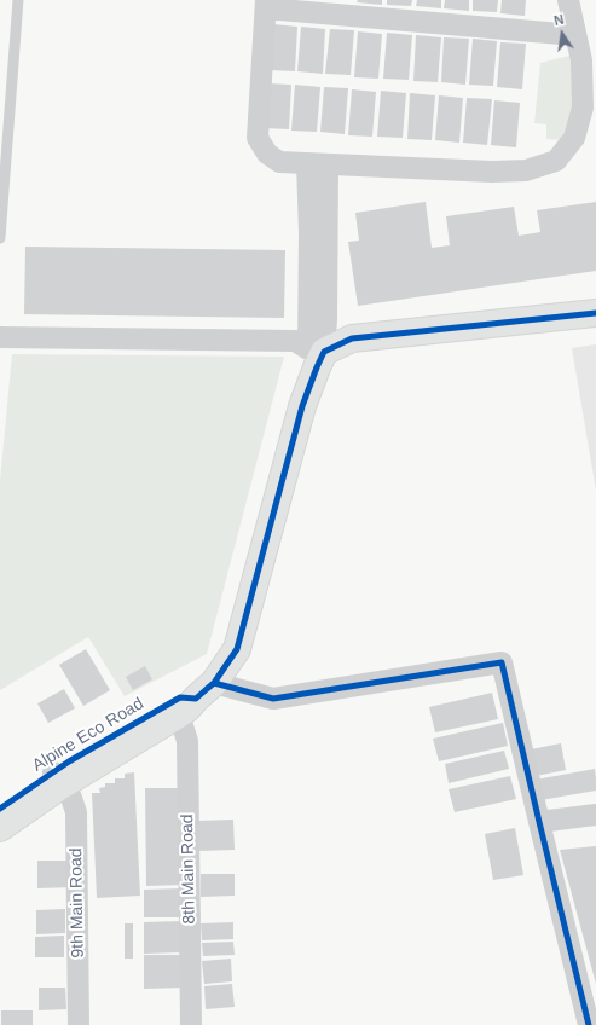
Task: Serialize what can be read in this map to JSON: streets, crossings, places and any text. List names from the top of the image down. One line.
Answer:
{"streets":{"street":["Alpine Eco Road","8th Main Road","9th Main Road"]},"crossings":[["Alpine Eco Road","8th Main Road"],["Alpine Eco Road","9th Main Road"]],"north":"top"}
